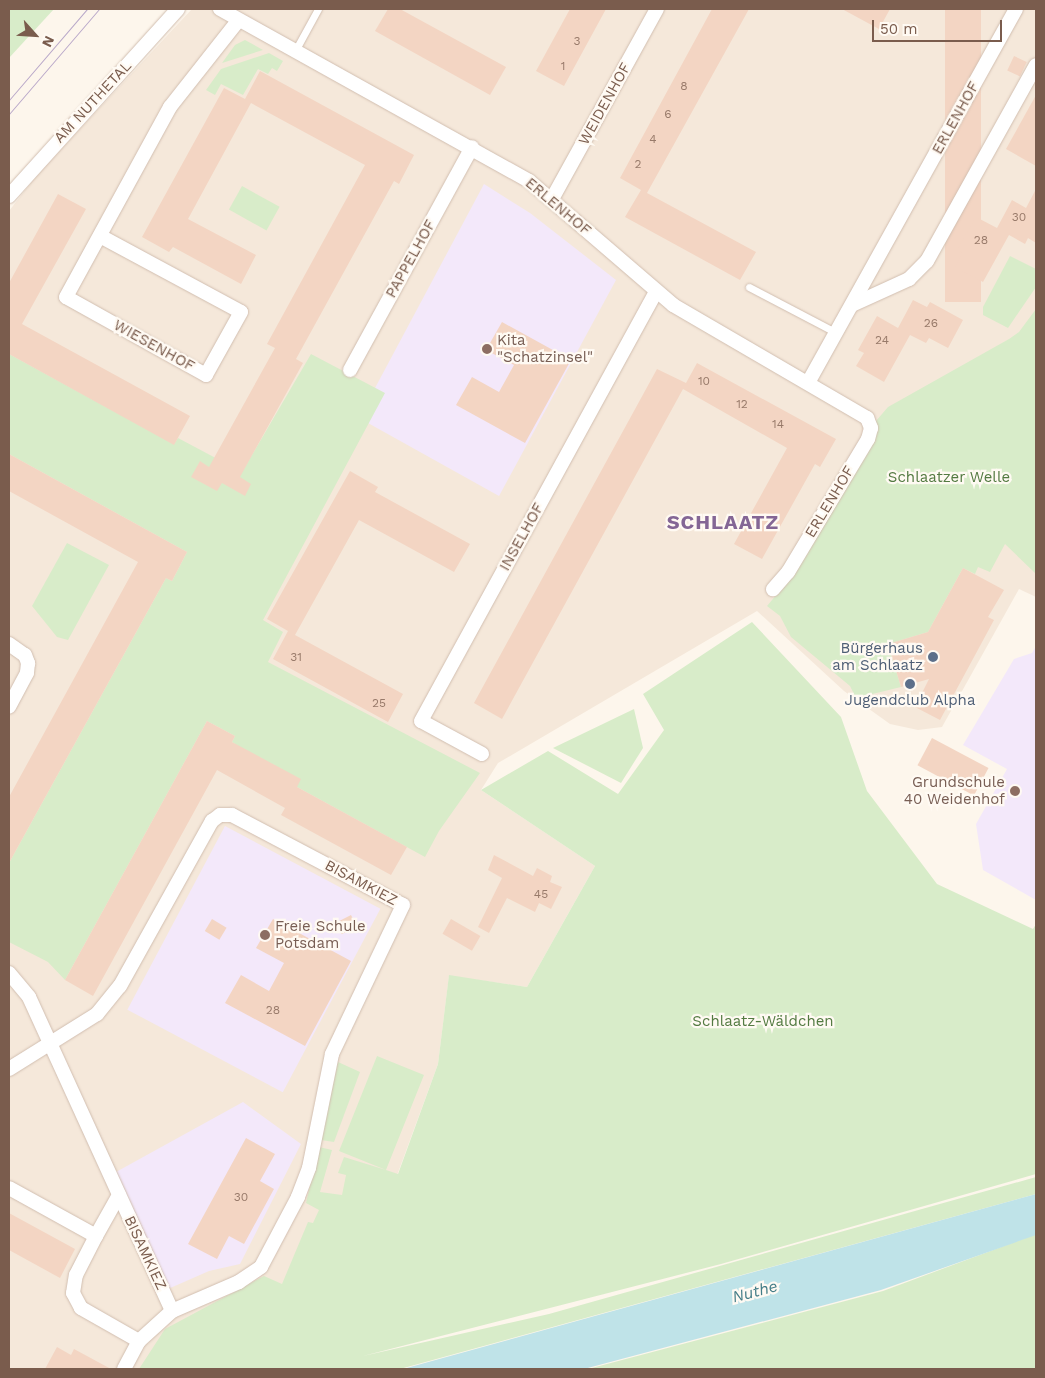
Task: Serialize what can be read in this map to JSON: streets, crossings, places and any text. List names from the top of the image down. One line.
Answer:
{"streets":{"street":["AM NUTHETAL","WEIDENHOF","ERLENHOF","PAPPELHOF","WIESENHOF","INSELHOF","BISAMKIEZ"]},"crossings":[["WEIDENHOF","ERLENHOF"],["ERLENHOF","PAPPELHOF"],["ERLENHOF","WIESENHOF"],["ERLENHOF","INSELHOF"]],"districts":["SCHLAATZ"],"water":["Nuthe"],"parks":["Schlaatzer Welle","Schlaatz-Wäldchen"],"places":["Kita \"Schatzinsel\"","Bürgerhaus am Schlaatz","Jugendclub Alpha","Grundschule 40 Weidenhof","Freie Schule Potsdam"],"house_numbers":["3","1","8","6","4","2","30","28","26","24","10","12","14","31","25","45","28","30"],"scale_bar":"50 m","north":"bottom right"}
